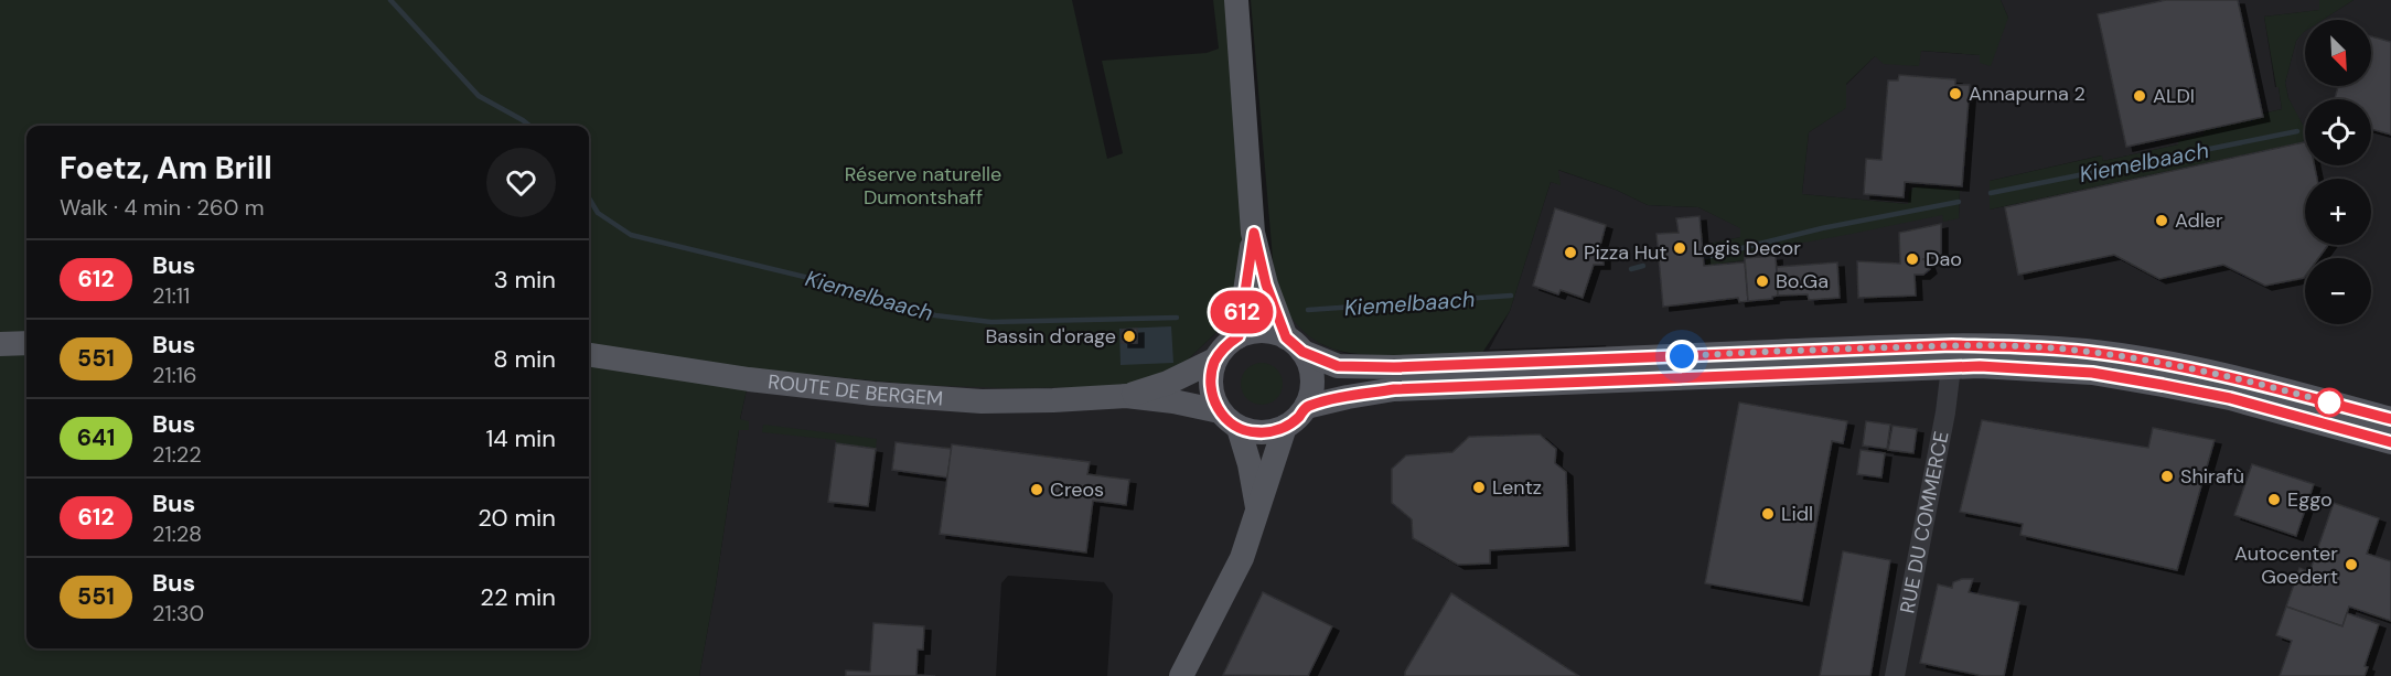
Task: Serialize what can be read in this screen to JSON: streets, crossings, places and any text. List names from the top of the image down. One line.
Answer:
{"streets":{"main road":["ROUTE DE BERGEM"],"street":["RUE DU COMMERCE"]},"water":["Kiemelbaach"],"parks":["Réserve naturelle Dumontshaff"],"places":["Annapurna 2","ALDI","Adler","Logis Decor","Pizza Hut","Dao","Bo.Ga","Bassin d'orage","Shirafù","Lentz","Creos","Eggo","Lidl","Autocenter Goedert"],"lines":["bus line 612"],"north":"bottom right","page":{"on_map":"612","map_buttons":["+","−"],"heading":["Foetz, Am Brill","Walk · 4 min · 260 m"],"list":[{"mark":"612","name":"Bus","note":"21:11","value":"3 min"},{"mark":"551","name":"Bus","note":"21:16","value":"8 min"},{"mark":"641","name":"Bus","note":"21:22","value":"14 min"},{"mark":"612","name":"Bus","note":"21:28","value":"20 min"},{"mark":"551","name":"Bus","note":"21:30","value":"22 min"}]}}
